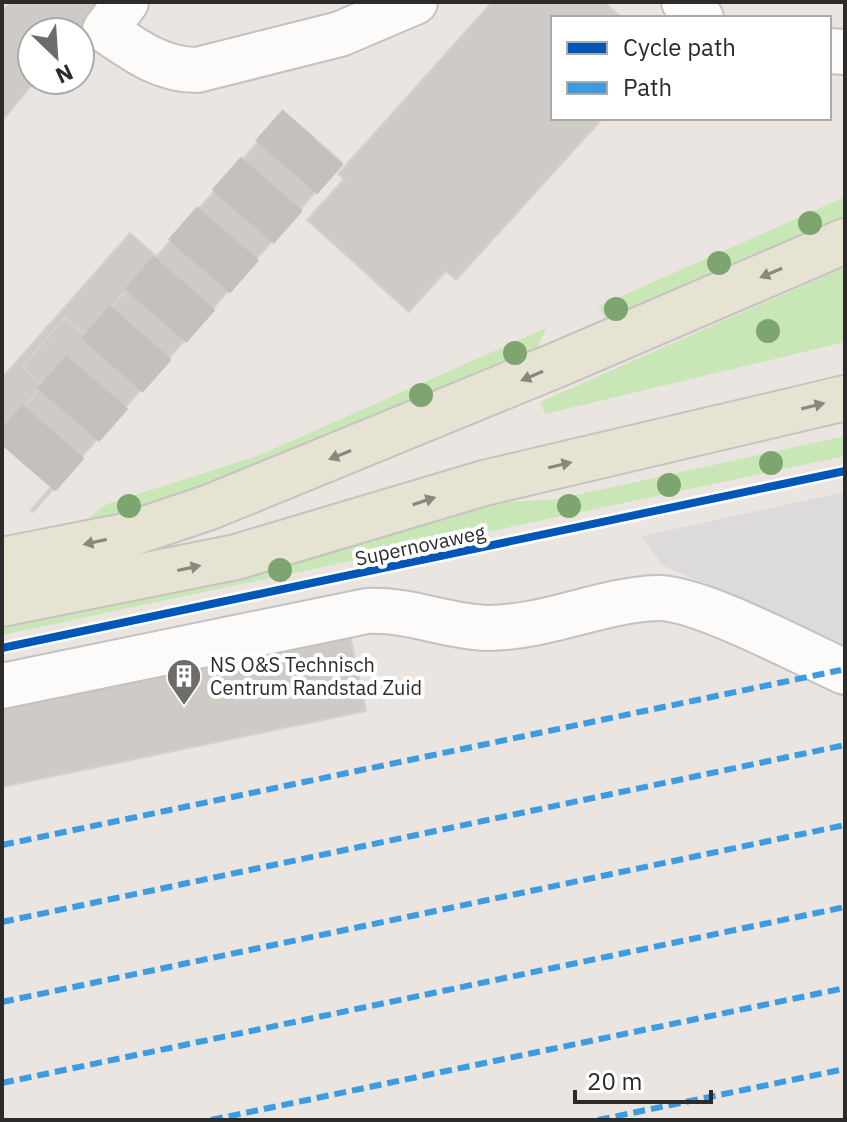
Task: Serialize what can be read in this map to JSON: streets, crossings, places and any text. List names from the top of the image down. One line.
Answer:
{"streets":{"main road":["Supernovaweg"]},"places":{"building":["NS O&S Technisch Centrum Randstad Zuid"]},"legend":["Cycle path","Path"],"scale_bar":"20 m","north":"bottom right"}
